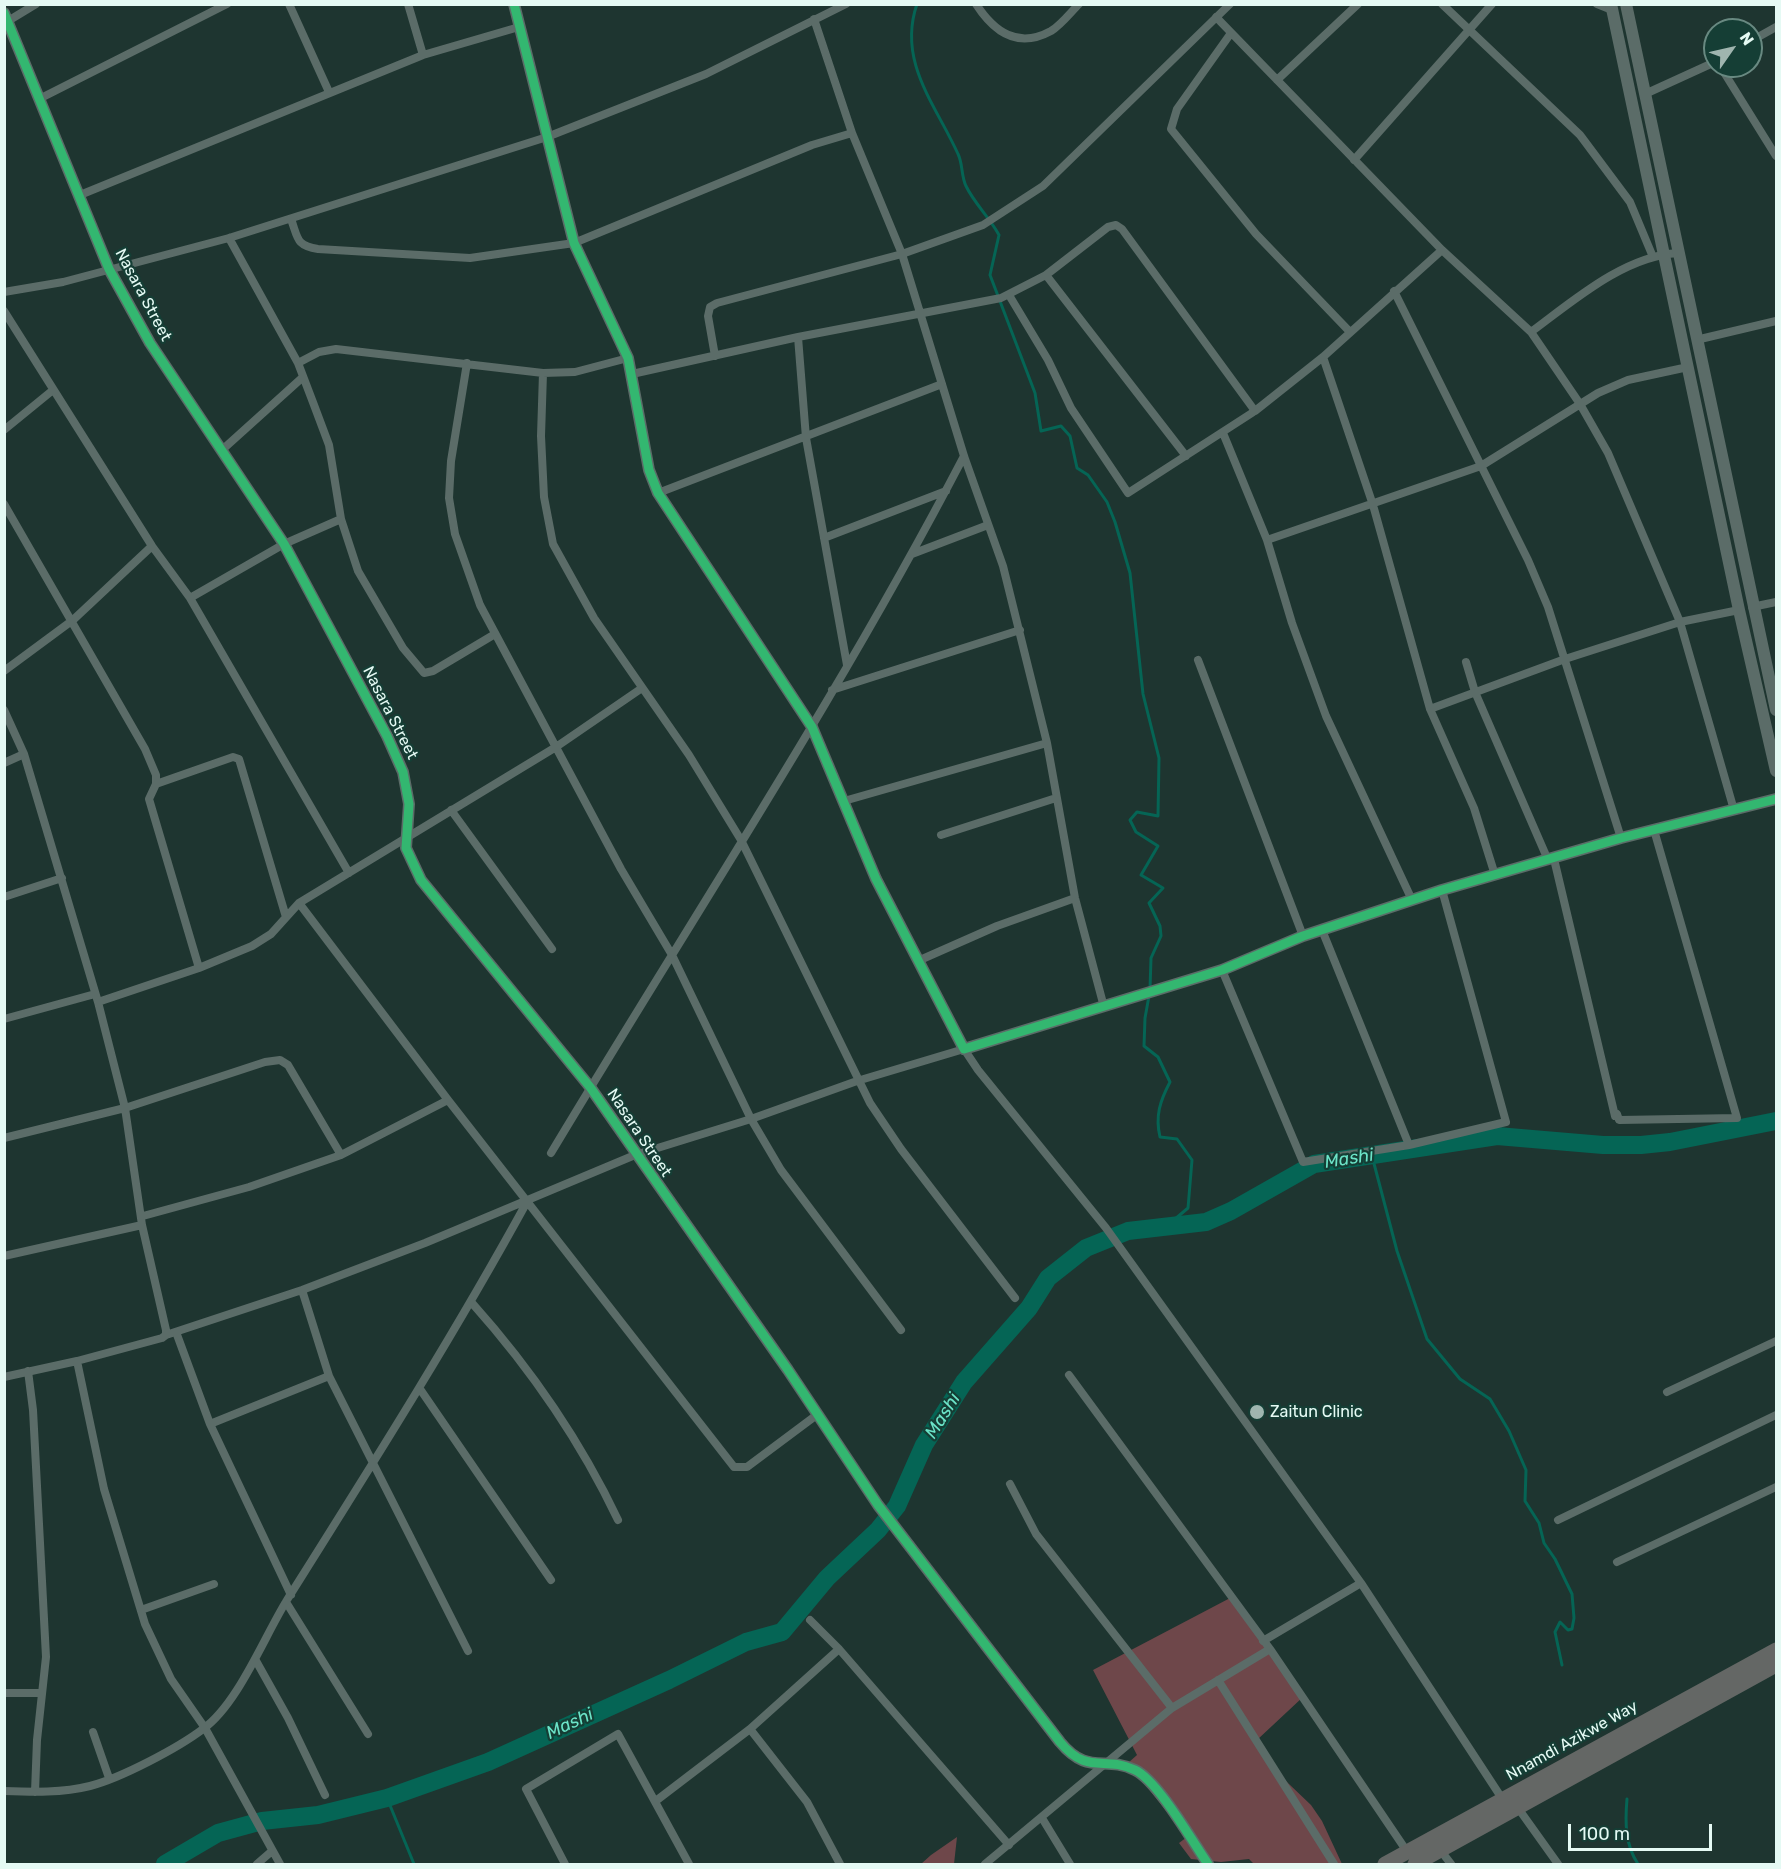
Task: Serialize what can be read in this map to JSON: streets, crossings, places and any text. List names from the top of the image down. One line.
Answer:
{"streets":{"highway":["Nnamdi Azikwe Way"],"street":["Nasara Street"]},"water":["Mashi"],"places":["Zaitun Clinic"],"scale_bar":"100 m","north":"top right"}
